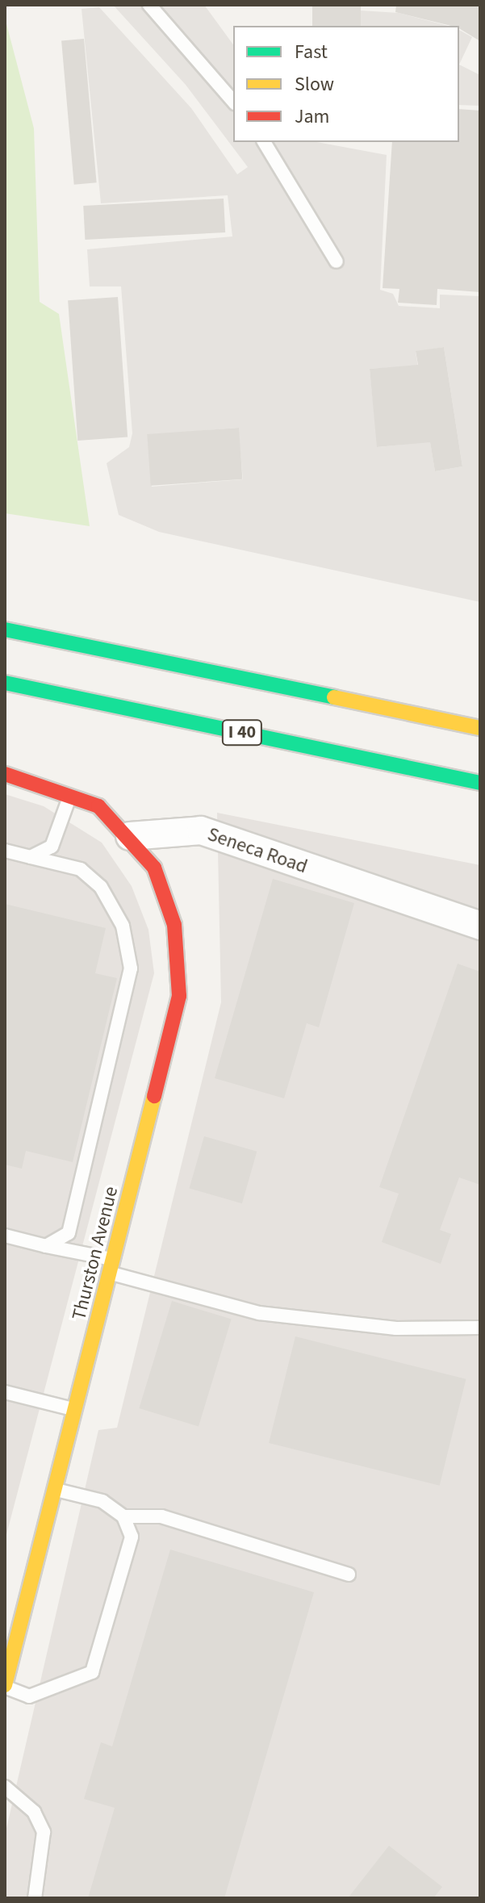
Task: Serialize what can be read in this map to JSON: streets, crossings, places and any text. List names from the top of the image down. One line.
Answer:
{"streets":{"main road":["I 40","Thurston Avenue"],"street":["Seneca Road"]},"crossings":[["Seneca Road","Thurston Avenue"]],"legend":["Fast","Slow","Jam"]}
